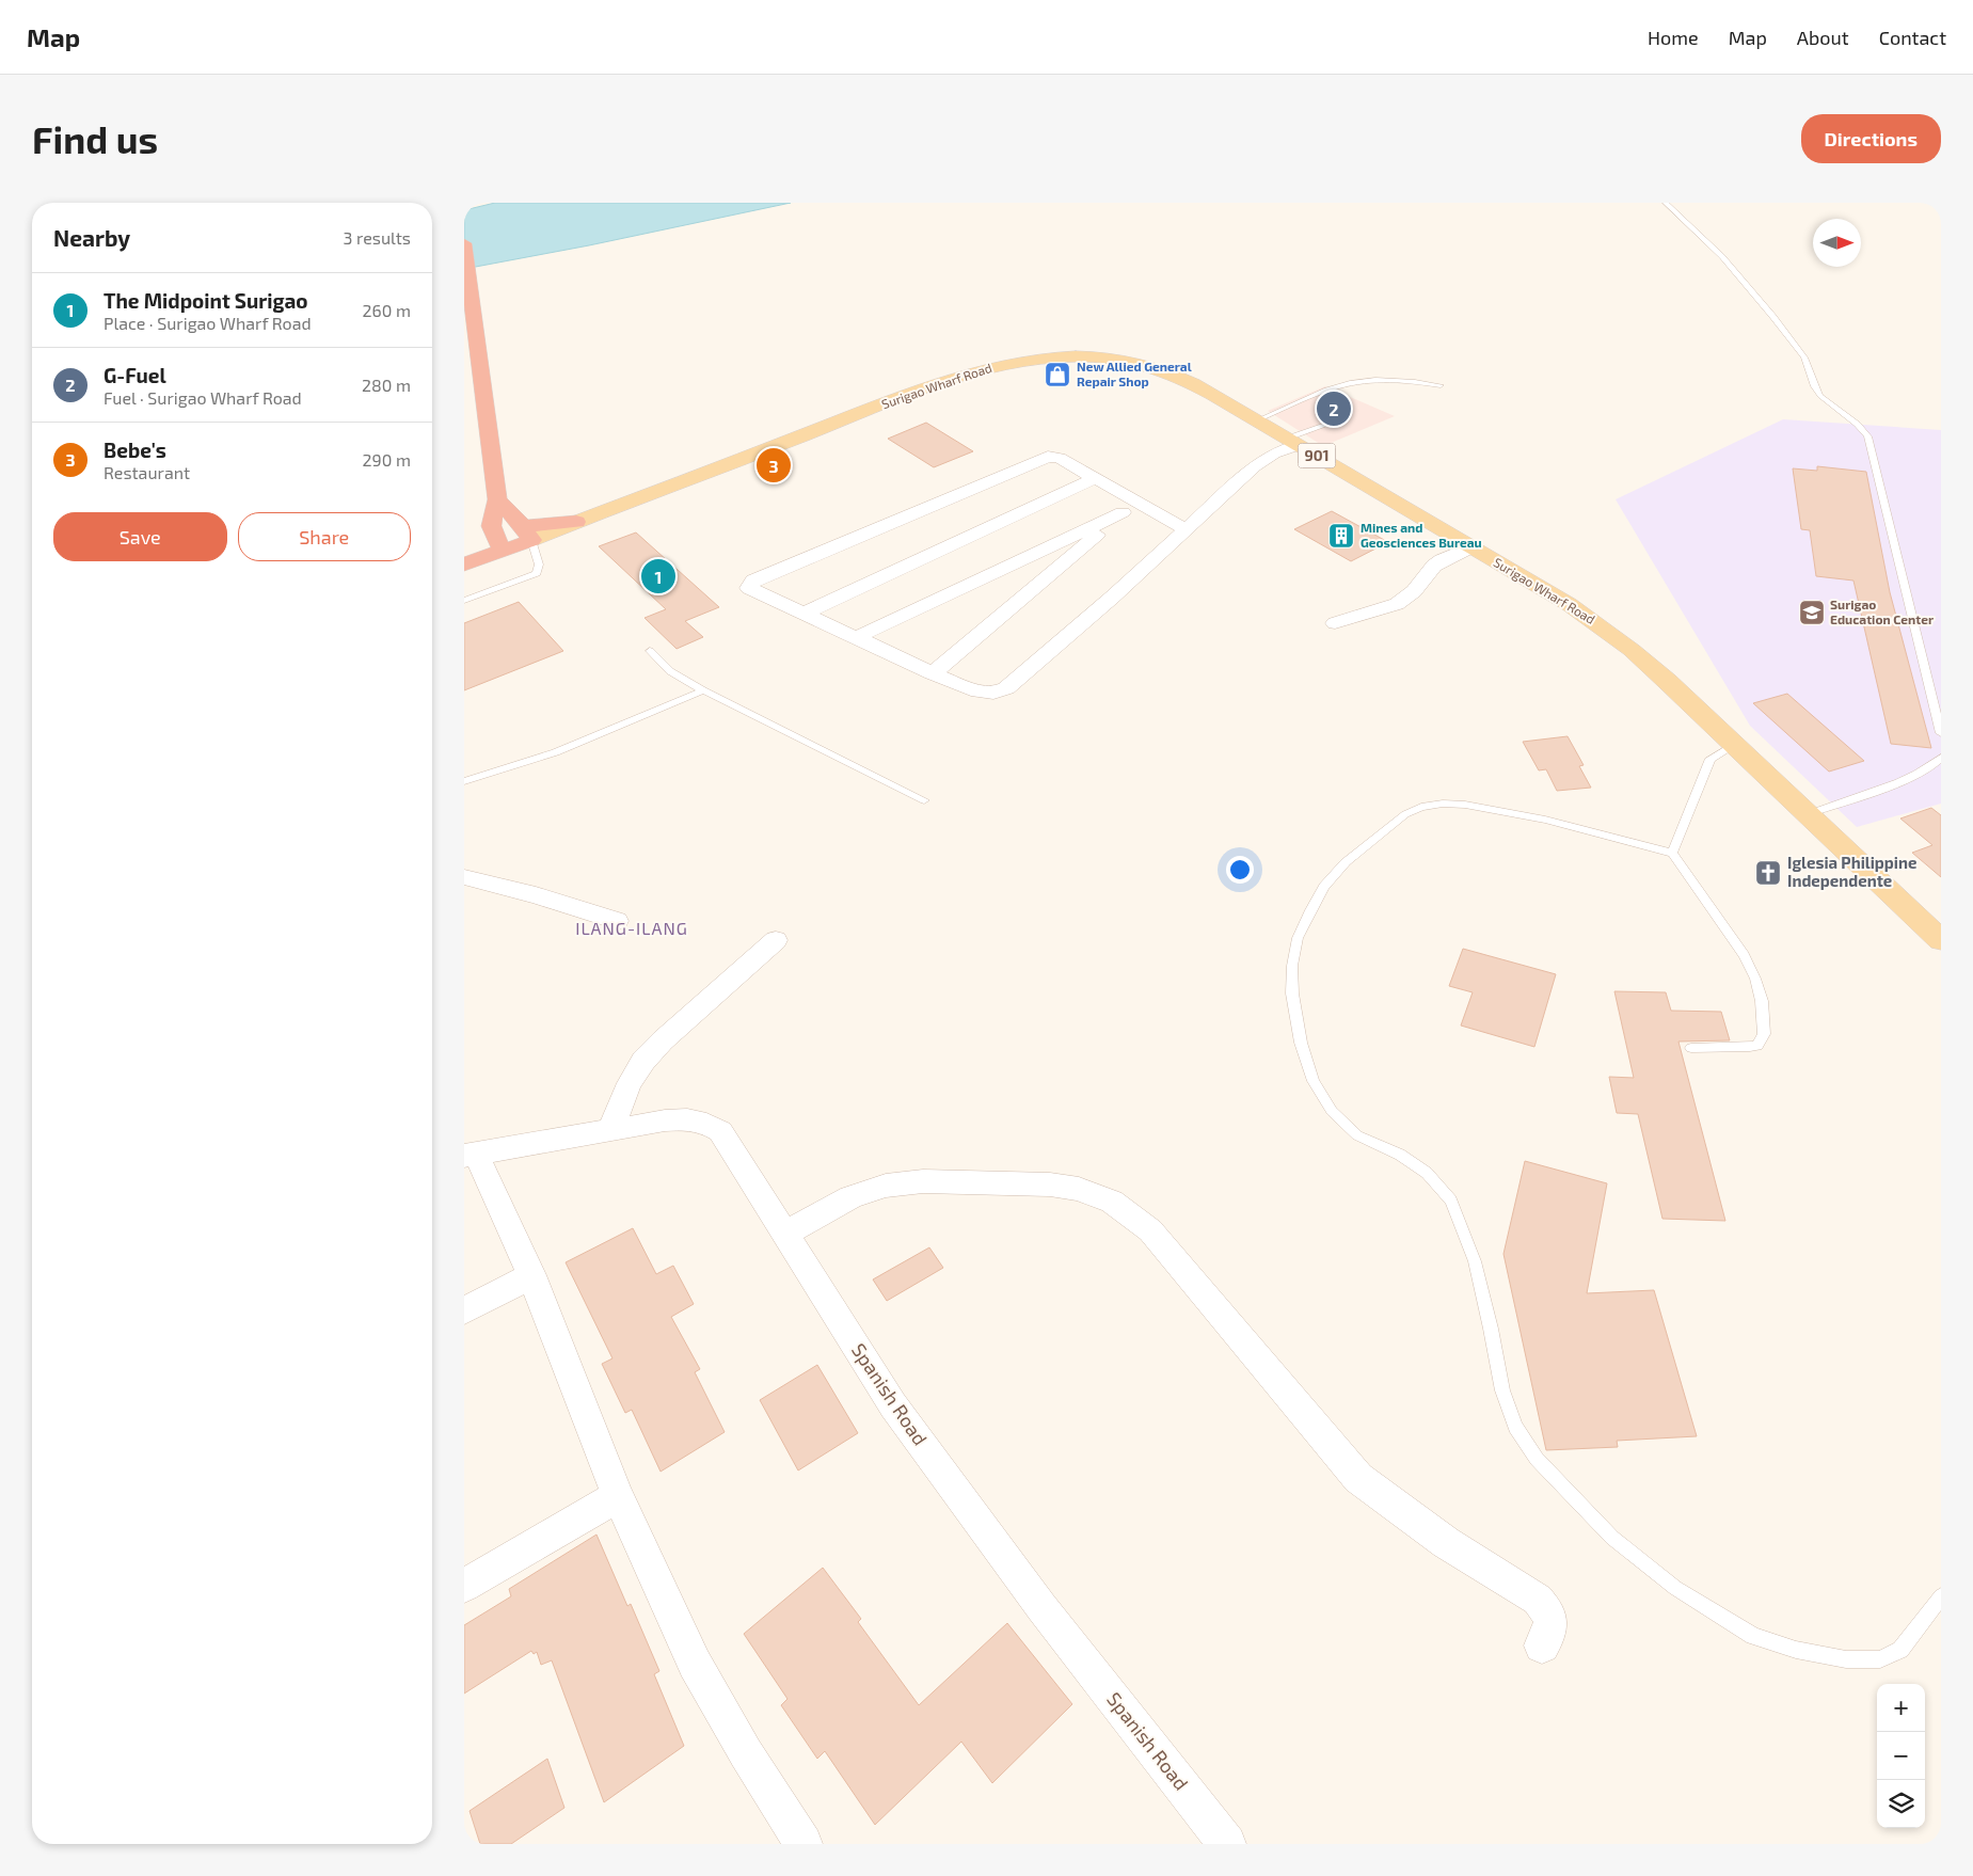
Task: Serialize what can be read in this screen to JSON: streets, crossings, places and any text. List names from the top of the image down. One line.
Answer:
{"streets":{"main road":["Surigao Wharf Road","901"],"street":["Spanish Road"]},"districts":["ILANG-ILANG"],"places":{"shop":["New Allied General Repair Shop"],"building":["Mines and Geosciences Bureau"],"school or university":["Surigao Education Center"],"church":["Iglesia Philippine Independente"]},"north":"right","page":{"header":"Map","nav":["Home","Map","About","Contact"],"buttons":["Directions",["Save","Share"]],"title":"Find us","heading":["Nearby","3 results"],"list":[{"mark":"1","name":"The Midpoint Surigao","note":"Place · Surigao Wharf Road","value":"260 m"},{"mark":"2","name":"G-Fuel","note":"Fuel · Surigao Wharf Road","value":"280 m"},{"mark":"3","name":"Bebe's","note":"Restaurant","value":"290 m"}],"pins":["2","3","1"],"map_buttons":["+","−"]}}
